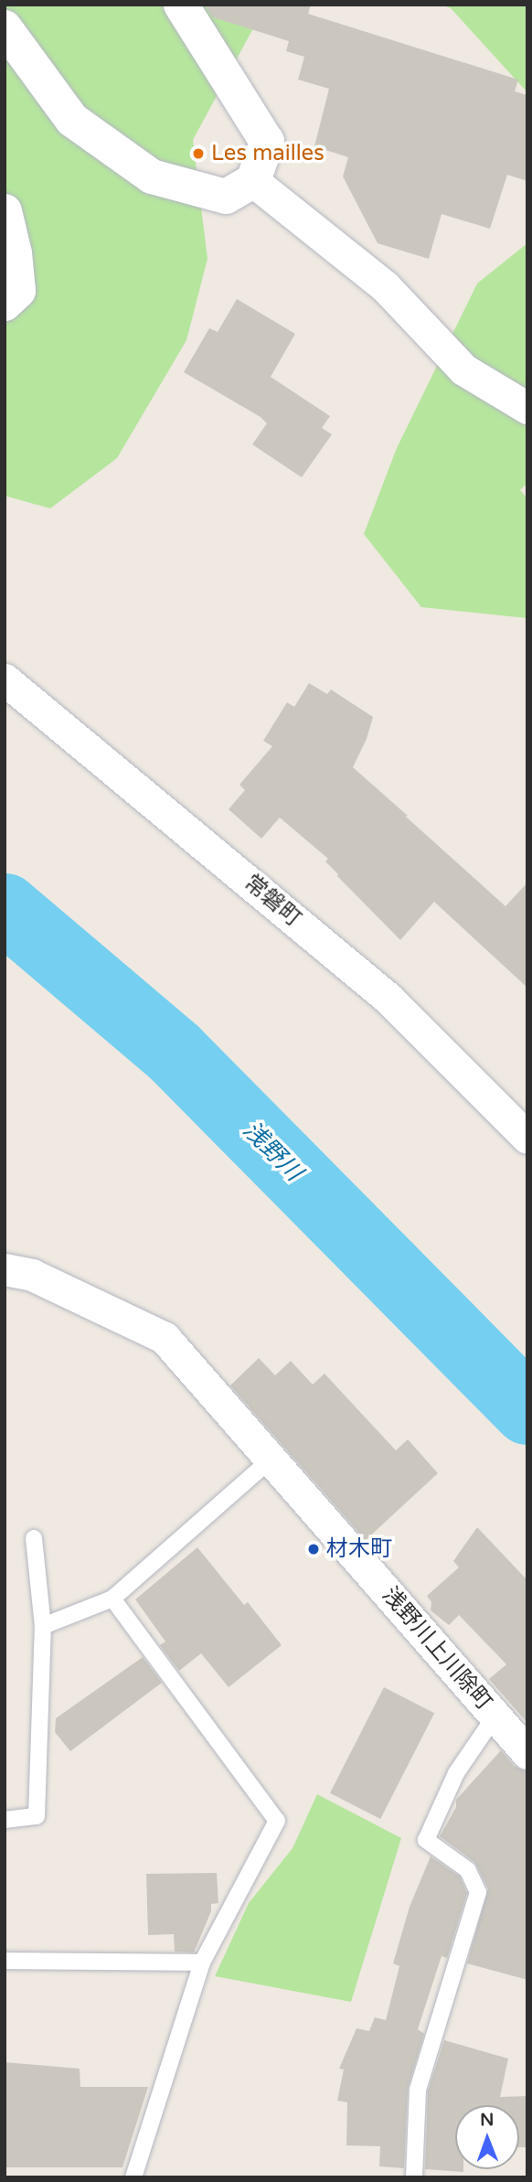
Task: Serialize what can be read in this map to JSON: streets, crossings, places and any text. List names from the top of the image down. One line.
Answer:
{"streets":{"street":["常磐町","浅野川上川除町"]},"water":["浅野川"],"places":["Les mailles","材木町"],"north":"top"}
